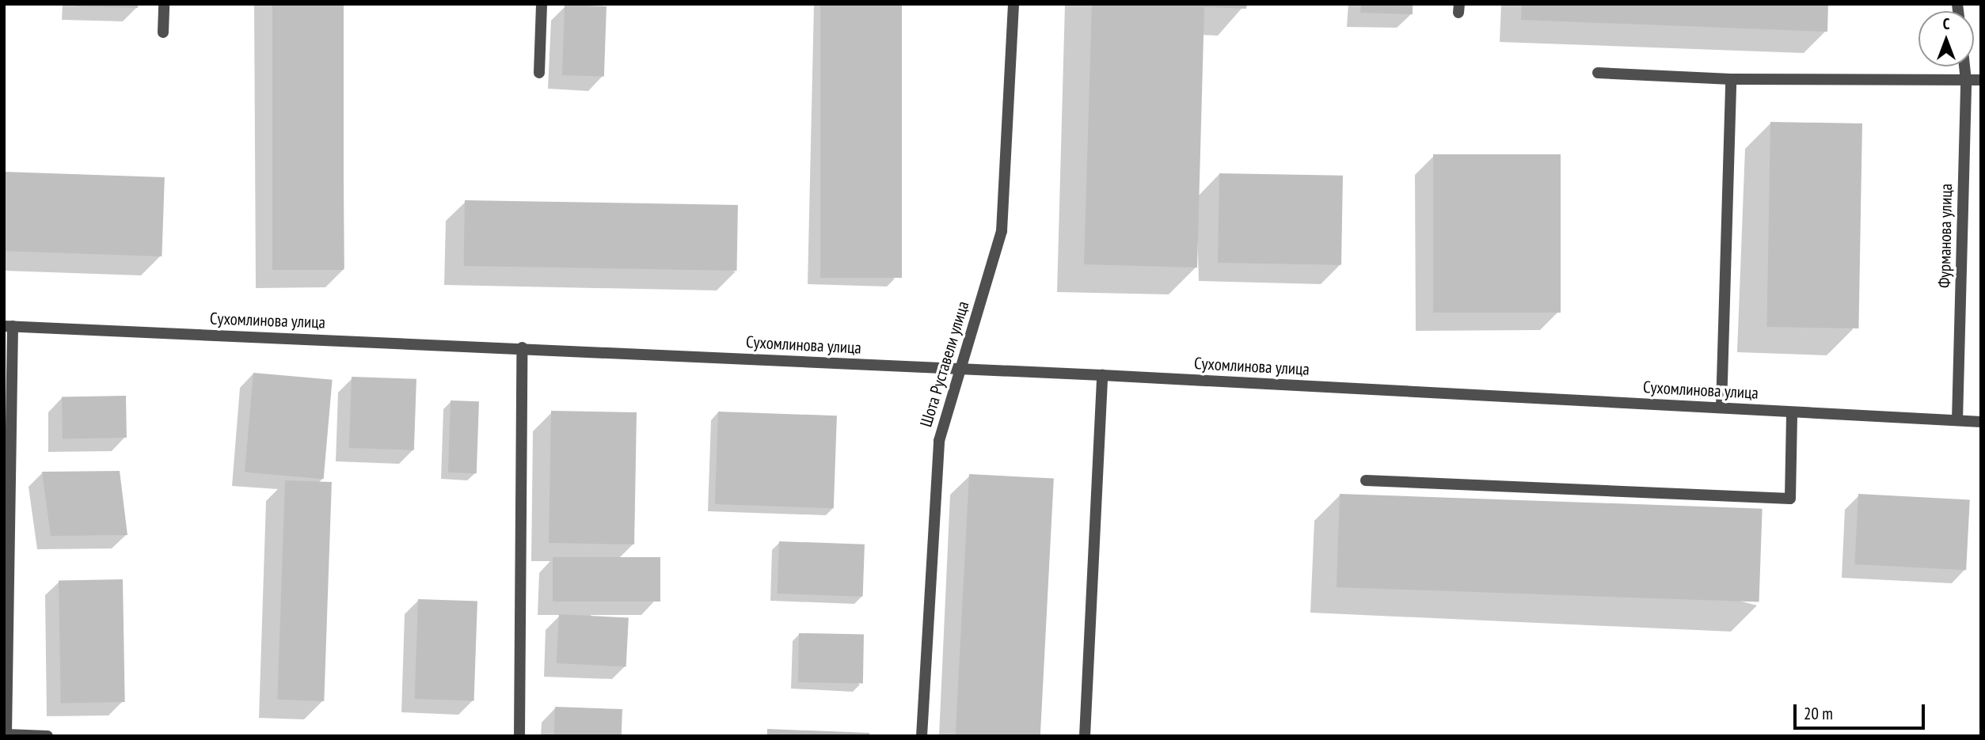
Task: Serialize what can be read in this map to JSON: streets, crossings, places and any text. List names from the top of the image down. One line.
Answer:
{"streets":{"street":["Фурманова улица","Сухомлинова улица","Шота Руставели улица"]},"crossings":[["Фурманова улица","Сухомлинова улица"],["Сухомлинова улица","Шота Руставели улица"]],"scale_bar":"20 m","north":"top"}
